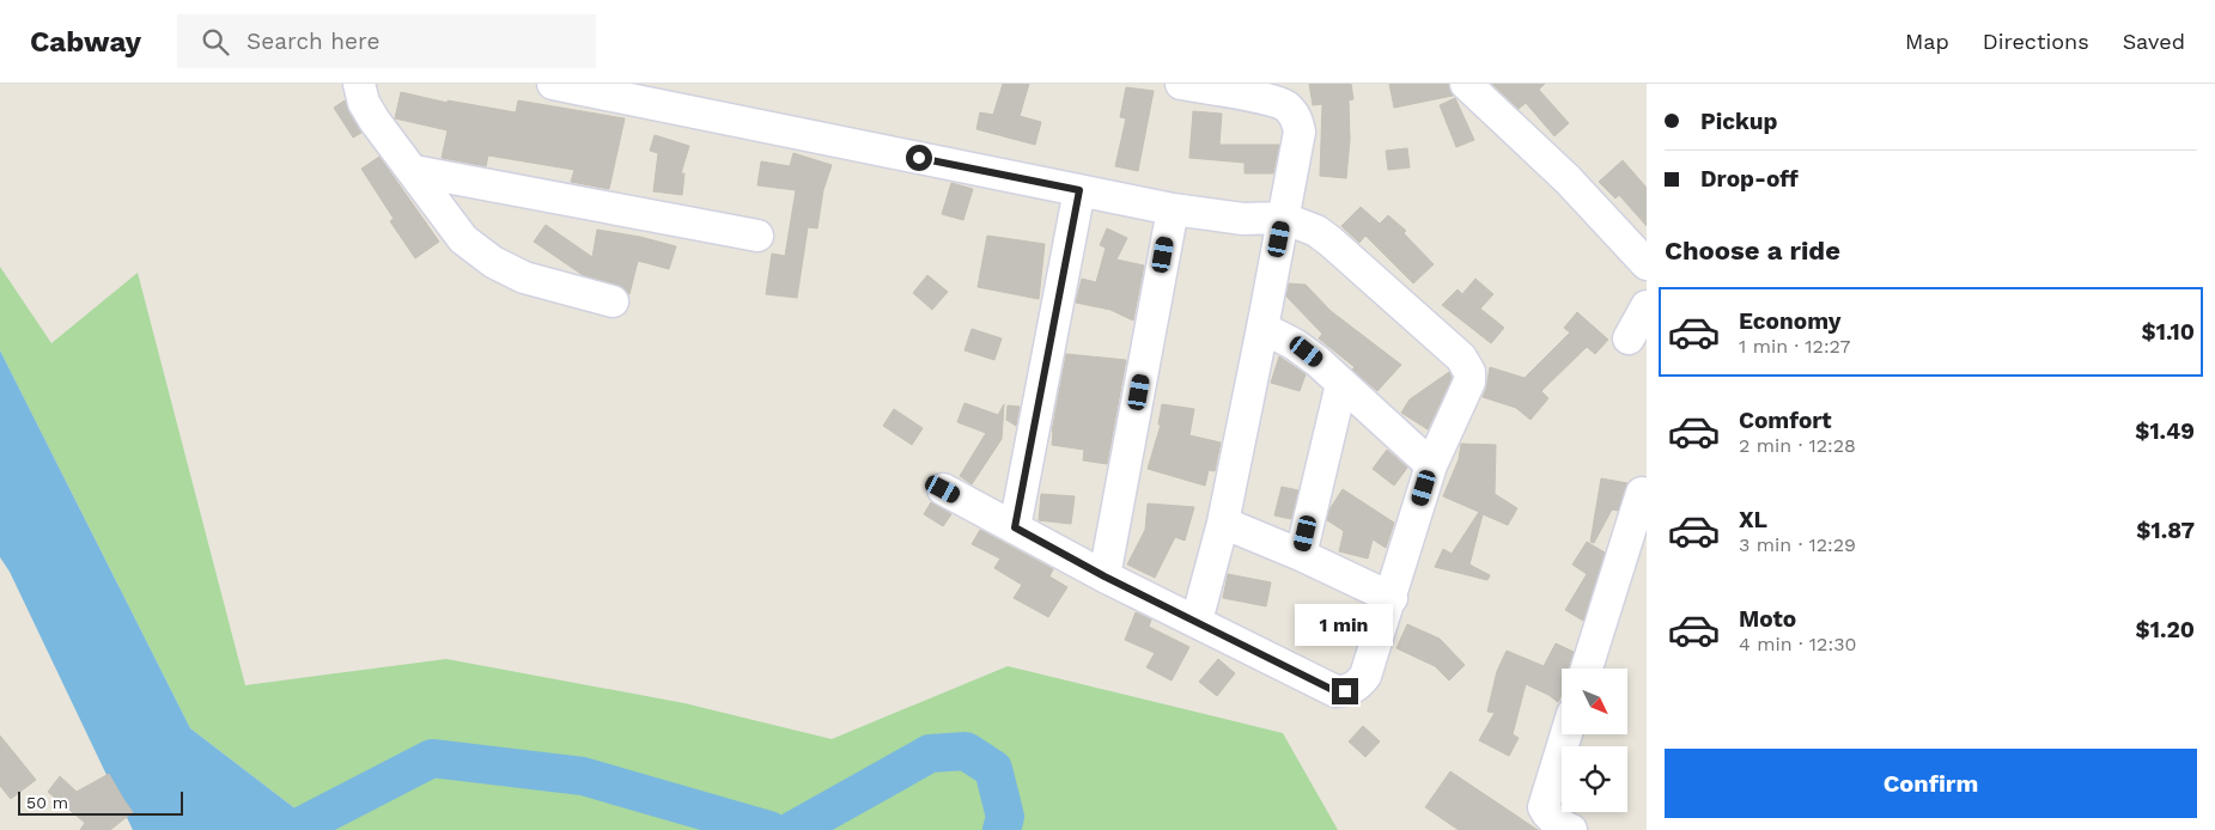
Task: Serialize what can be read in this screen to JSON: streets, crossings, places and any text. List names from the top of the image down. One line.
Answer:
{"scale_bar":"50 m","north":"bottom right","page":{"header":"Cabway","search":"Search here","nav":["Map","Directions","Saved"],"banner":["Pickup","Drop-off"],"heading":"Choose a ride","list":[{"name":"Economy","note":"1 min · 12:27","value":"$1.10"},{"name":"Comfort","note":"2 min · 12:28","value":"$1.49"},{"name":"XL","note":"3 min · 12:29","value":"$1.87"},{"name":"Moto","note":"4 min · 12:30","value":"$1.20"}],"bubble":"1 min","buttons":"Confirm","scale":"50 m"}}
